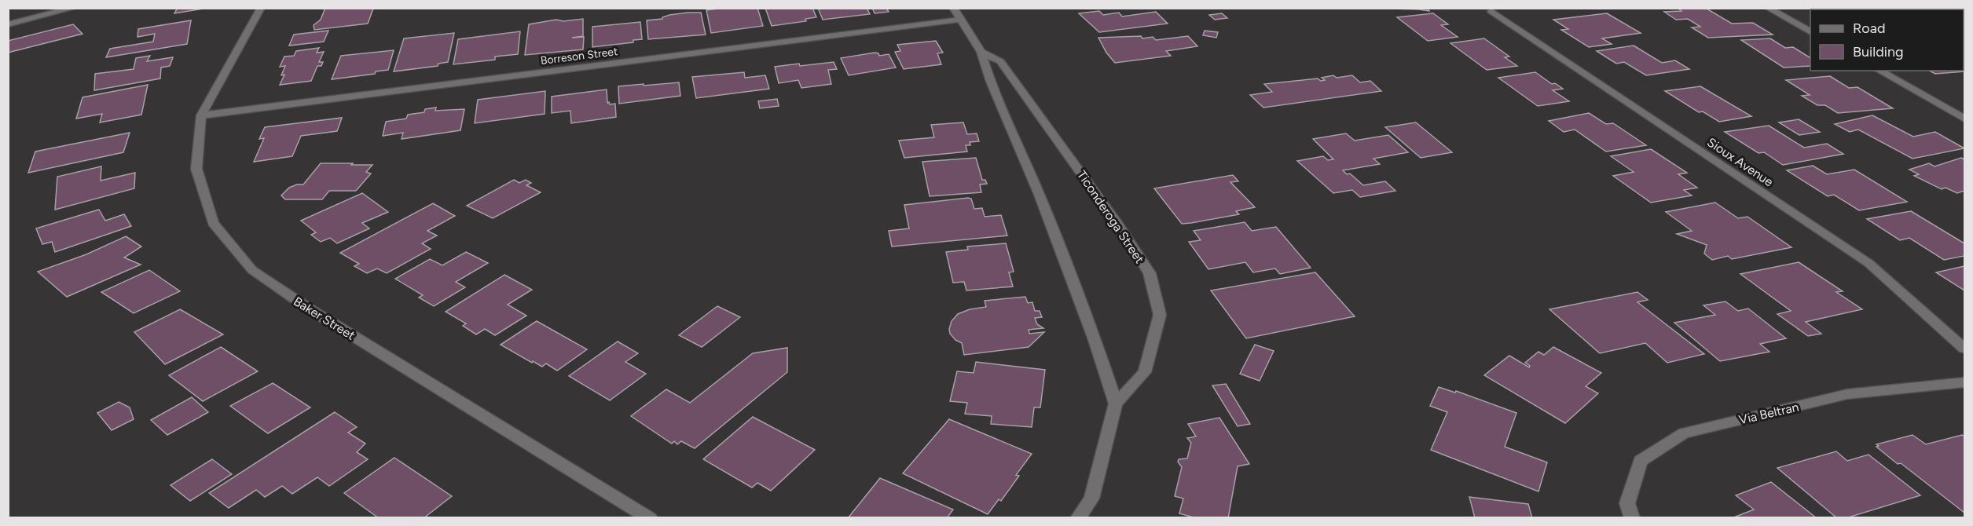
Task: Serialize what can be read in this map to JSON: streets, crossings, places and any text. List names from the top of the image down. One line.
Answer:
{"streets":{"street":["Borreson Street","Sioux Avenue","Ticonderoga Street","Baker Street","Via Beltran"]},"crossings":[["Borreson Street","Ticonderoga Street"],["Borreson Street","Baker Street"]],"legend":["Road","Building"]}
